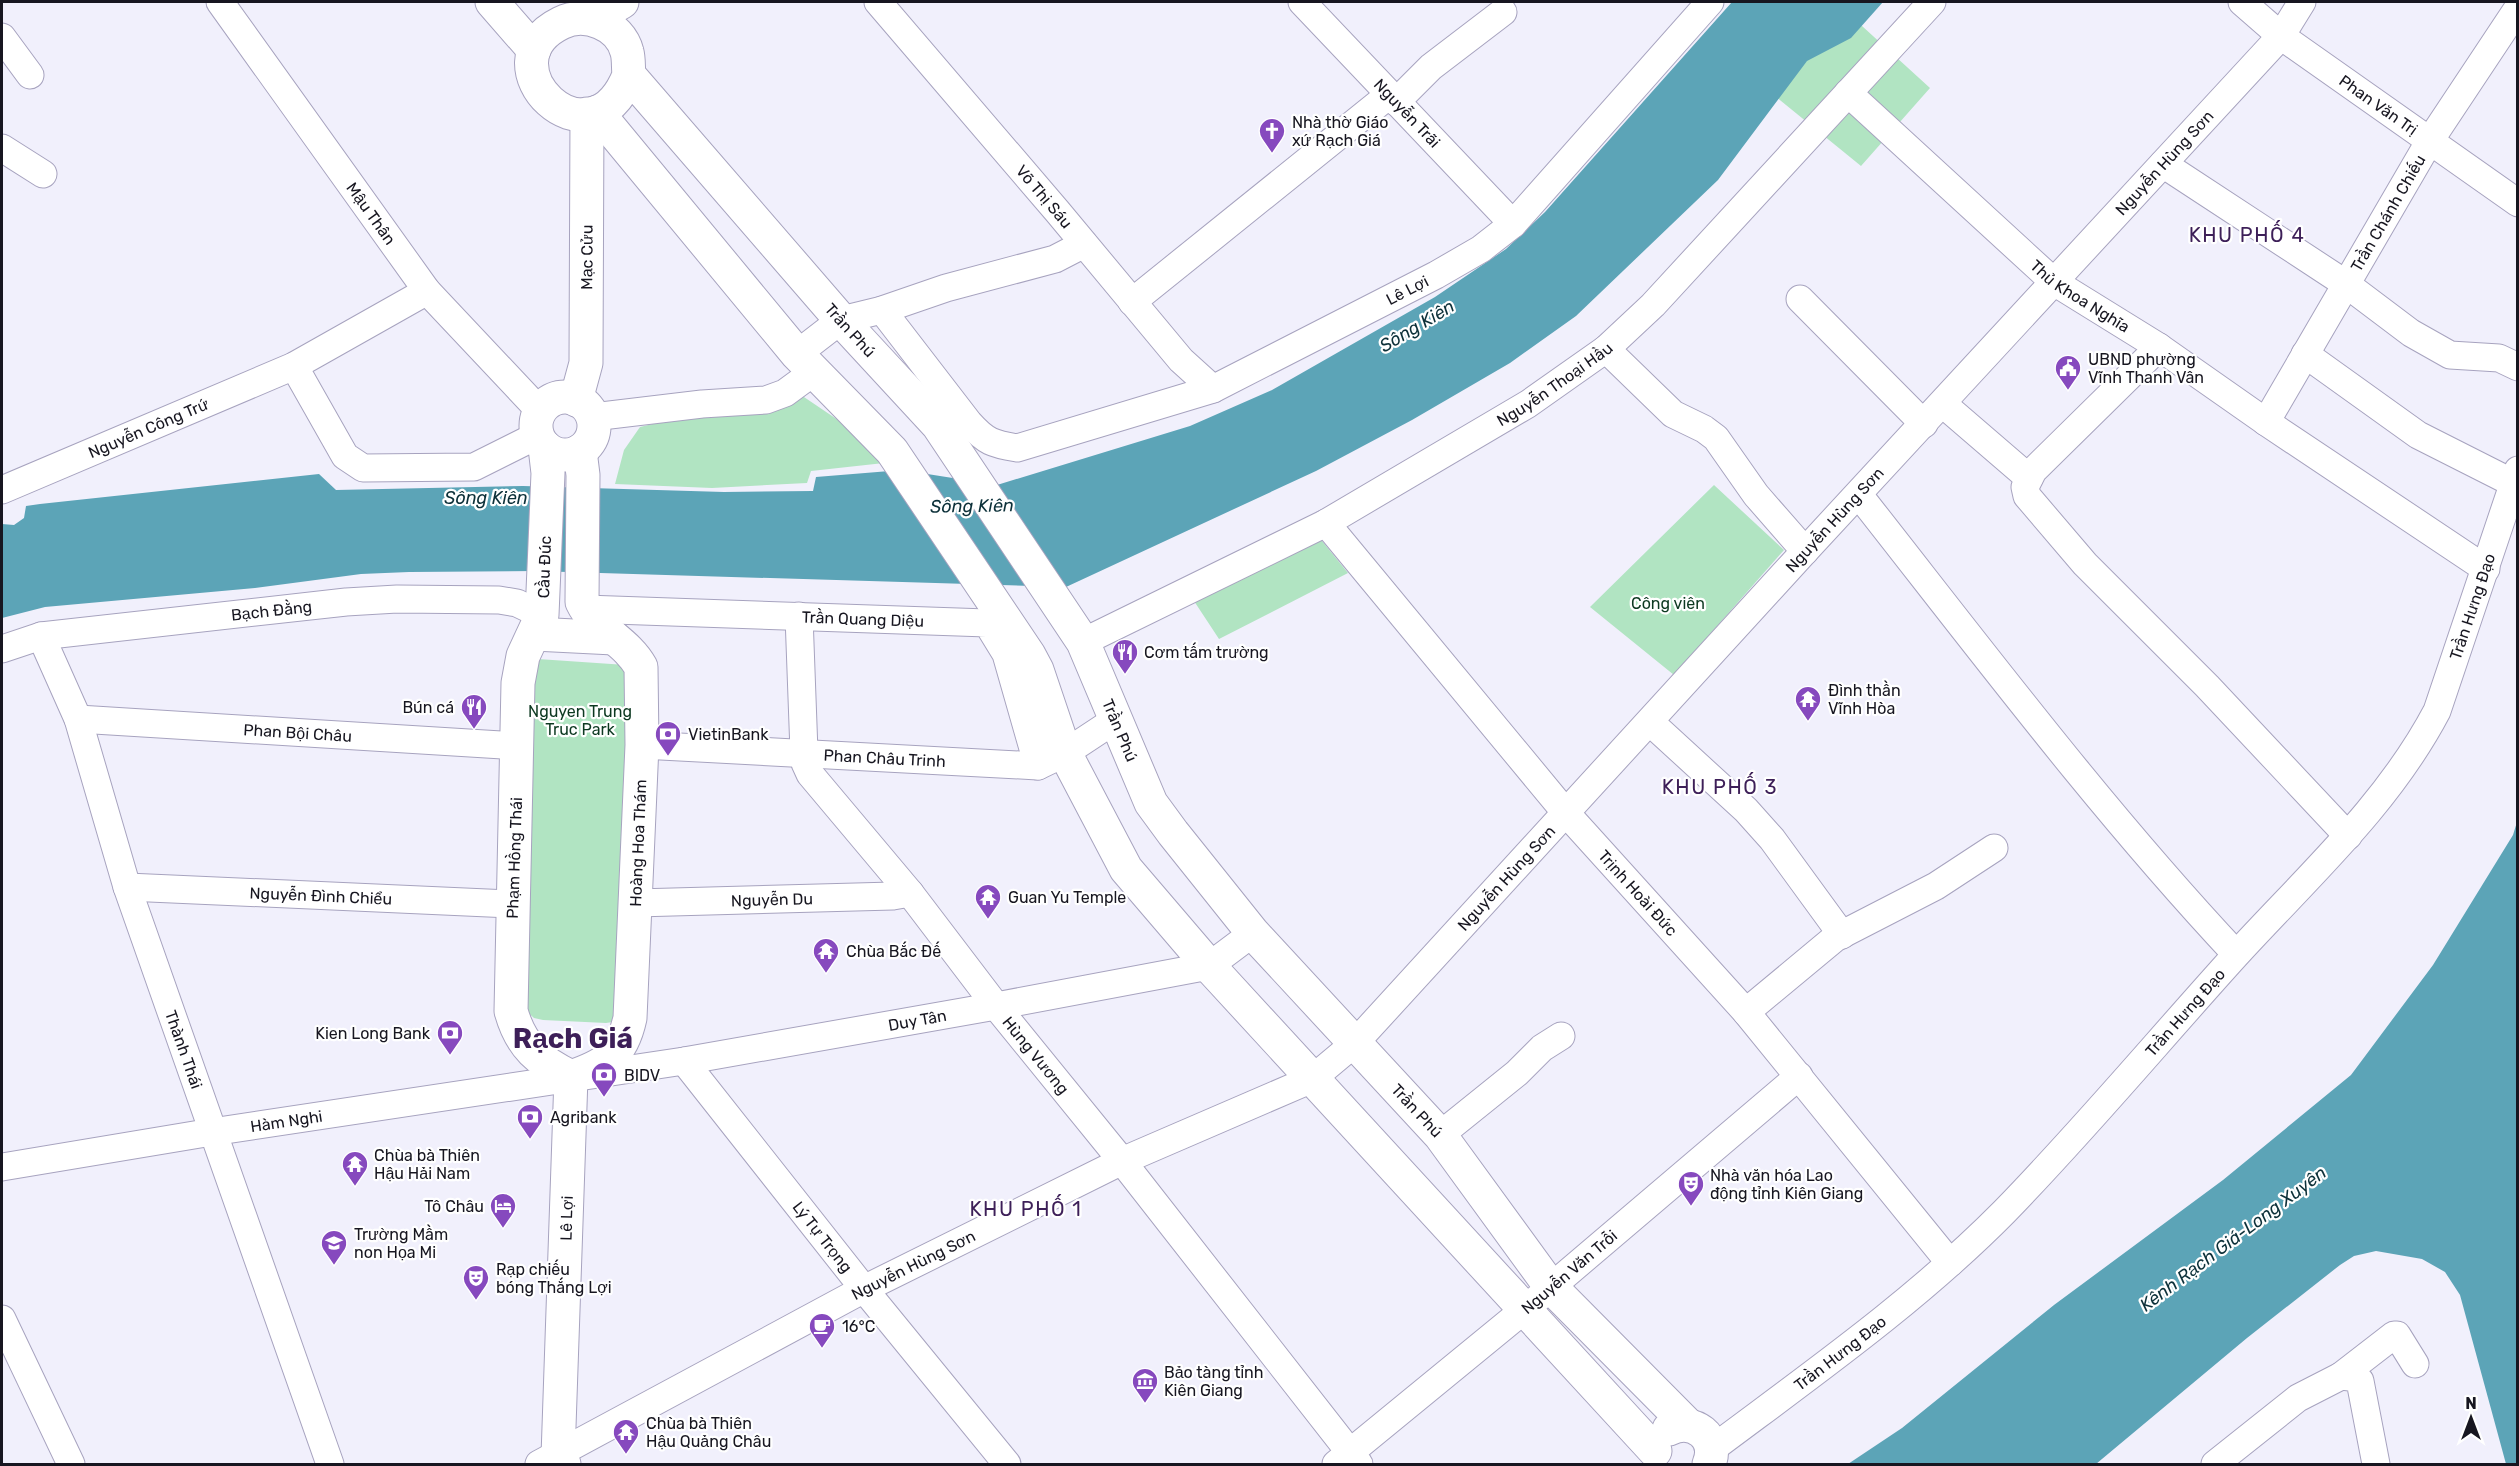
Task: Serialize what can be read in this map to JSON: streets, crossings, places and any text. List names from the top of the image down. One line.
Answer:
{"streets":{"main road":["Mạc Cửu","Lê Lợi","Trần Phú","Cầu Đúc","Hoàng Hoa Thám","Phạm Hồng Thái"],"street":["Phan Văn Trị","Nguyễn Trãi","Nguyễn Hùng Sơn","Võ Thị Sáu","Mậu Thân","Trần Chánh Chiếu","Thủ Khoa Nghĩa","Nguyễn Thoại Hầu","Nguyễn Công Trứ","Trần Hưng Đạo","Bạch Đằng","Trần Quang Diệu","Phan Bội Châu","Phan Châu Trinh","Trịnh Hoài Đức","Nguyễn Đình Chiểu","Nguyễn Du","Duy Tân","Thành Thái","Hùng Vương","Hàm Nghi","Lý Tự Trọng","Nguyễn Văn Trỗi"]},"crossings":[["Phan Văn Trị","Nguyễn Hùng Sơn"],["Phan Văn Trị","Trần Chánh Chiếu"],["Nguyễn Trãi","Lê Lợi"],["Nguyễn Hùng Sơn","Lê Lợi"],["Nguyễn Hùng Sơn","Thủ Khoa Nghĩa"],["Nguyễn Hùng Sơn","Trần Phú"],["Nguyễn Hùng Sơn","Trịnh Hoài Đức"],["Nguyễn Hùng Sơn","Hùng Vương"],["Nguyễn Hùng Sơn","Lý Tự Trọng"],["Võ Thị Sáu","Lê Lợi"],["Mậu Thân","Nguyễn Công Trứ"],["Mậu Thân","Cầu Đúc"],["Trần Chánh Chiếu","Thủ Khoa Nghĩa"],["Mạc Cửu","Trần Phú"],["Lê Lợi","Hoàng Hoa Thám"],["Lê Lợi","Phạm Hồng Thái"],["Lê Lợi","Duy Tân"],["Lê Lợi","Hàm Nghi"],["Thủ Khoa Nghĩa","Nguyễn Thoại Hầu"],["Thủ Khoa Nghĩa","Trần Hưng Đạo"],["Trần Phú","Nguyễn Thoại Hầu"],["Trần Phú","Trần Hưng Đạo"],["Trần Phú","Duy Tân"],["Trần Phú","Nguyễn Văn Trỗi"],["Nguyễn Thoại Hầu","Trịnh Hoài Đức"],["Cầu Đúc","Bạch Đằng"],["Cầu Đúc","Phạm Hồng Thái"],["Trần Hưng Đạo","Trịnh Hoài Đức"],["Bạch Đằng","Phạm Hồng Thái"],["Bạch Đằng","Thành Thái"],["Trần Quang Diệu","Phan Châu Trinh"],["Trần Quang Diệu","Hoàng Hoa Thám"],["Trần Quang Diệu","Hùng Vương"],["Phan Bội Châu","Phạm Hồng Thái"],["Phan Bội Châu","Thành Thái"],["Phan Châu Trinh","Hoàng Hoa Thám"],["Phan Châu Trinh","Hùng Vương"],["Hoàng Hoa Thám","Phạm Hồng Thái"],["Hoàng Hoa Thám","Nguyễn Du"],["Hoàng Hoa Thám","Duy Tân"],["Hoàng Hoa Thám","Hàm Nghi"],["Phạm Hồng Thái","Nguyễn Đình Chiểu"],["Phạm Hồng Thái","Duy Tân"],["Phạm Hồng Thái","Hàm Nghi"],["Trịnh Hoài Đức","Nguyễn Văn Trỗi"],["Nguyễn Đình Chiểu","Thành Thái"],["Nguyễn Du","Hùng Vương"],["Duy Tân","Hùng Vương"],["Duy Tân","Hàm Nghi"],["Duy Tân","Lý Tự Trọng"],["Thành Thái","Hàm Nghi"],["Hùng Vương","Nguyễn Văn Trỗi"]],"districts":["KHU PHỐ 4","KHU PHỐ 3","Rạch Giá","KHU PHỐ 1"],"water":["Sông Kiên","Kênh Rạch Giá-Long Xuyên"],"parks":["Công viên","Nguyen Trung Truc Park"],"places":{"church":["Nhà thờ Giáo xứ Rạch Giá"],"public building":["UBND phường Vĩnh Thanh Vân"],"restaurant":["Cơm tấm trường","Bún cá"],"temple":["Đình thần Vĩnh Hòa","Guan Yu Temple","Chùa Bắc Đế","Chùa bà Thiên Hậu Hải Nam","Chùa bà Thiên Hậu Quảng Châu"],"bank":["VietinBank","Kien Long Bank","BIDV","Agribank"],"theatre":["Nhà văn hóa Lao động tỉnh Kiên Giang","Rạp chiếu bóng Thắng Lợi"],"hotel":["Tô Châu"],"school or university":["Trường Mầm non Họa Mi"],"cafe":["16°C"],"museum":["Bảo tàng tỉnh Kiên Giang"]},"north":"top"}
